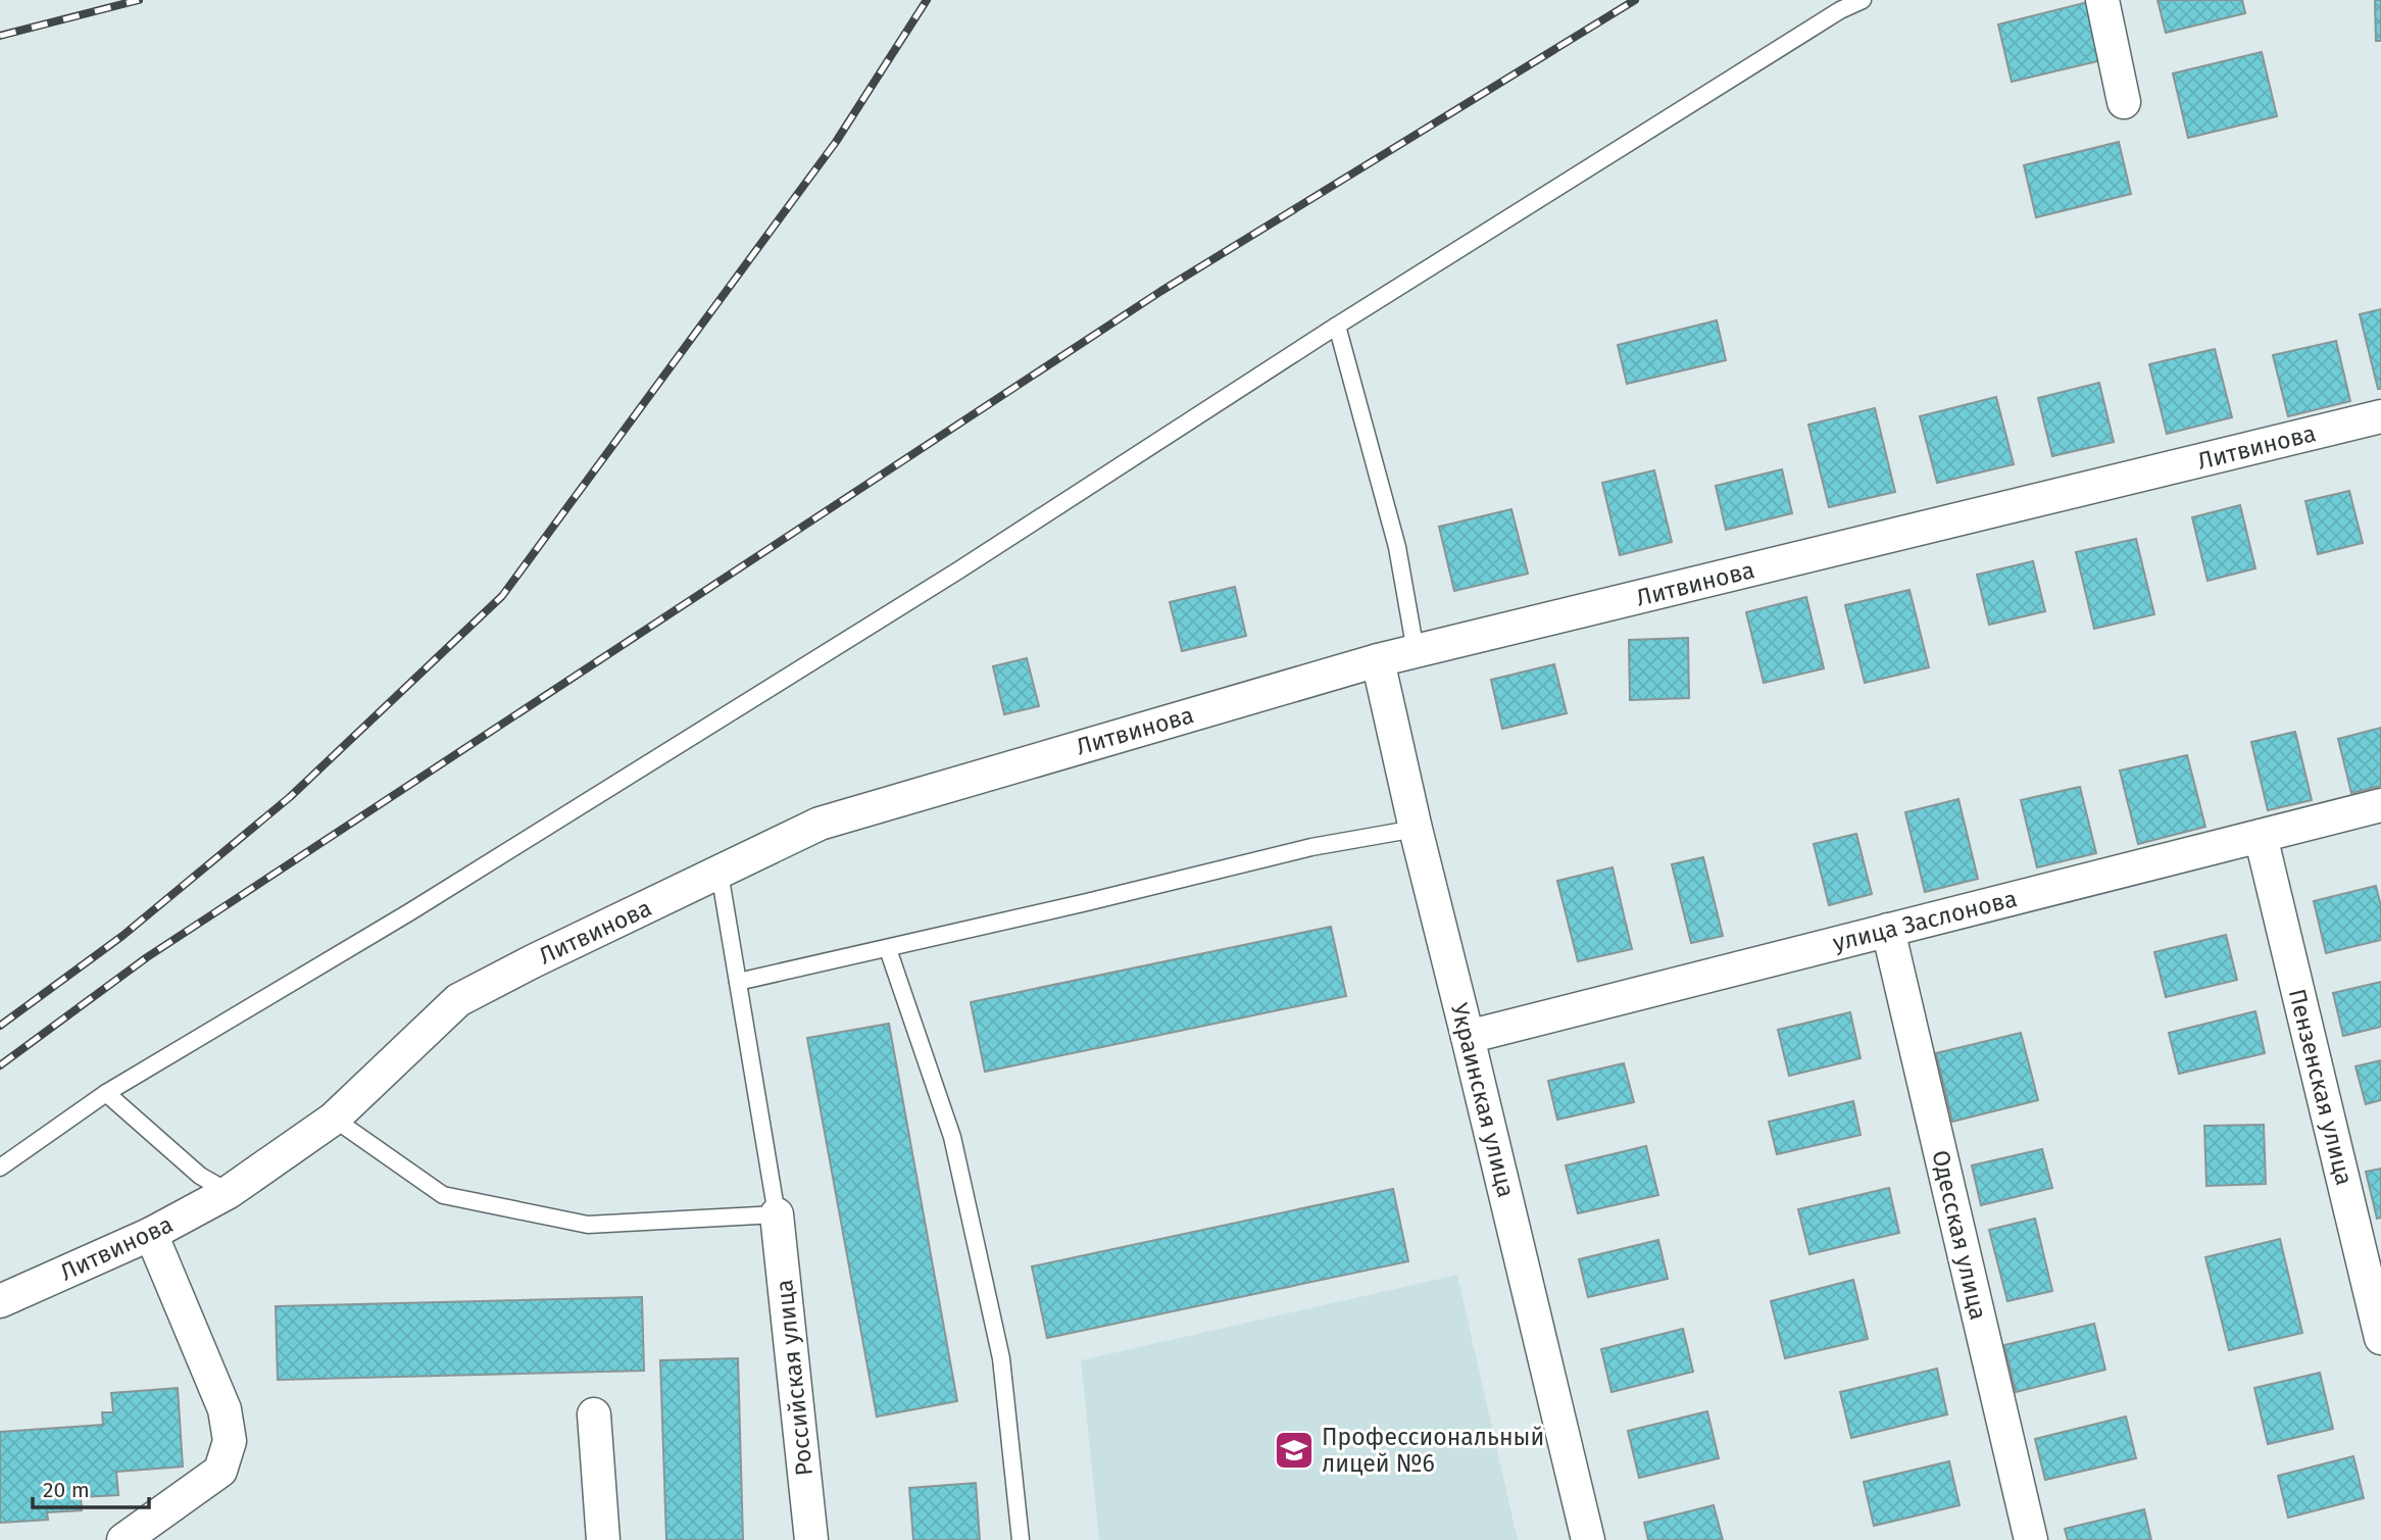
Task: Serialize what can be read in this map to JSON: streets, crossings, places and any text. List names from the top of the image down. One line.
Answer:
{"streets":{"street":["Литвинова","улица Заслонова","Пензенская улица","Украинская улица","Одесская улица","Российская улица"]},"crossings":[["Литвинова","Украинская улица"],["улица Заслонова","Пензенская улица"],["улица Заслонова","Украинская улица"],["улица Заслонова","Одесская улица"]],"places":{"school or university":["Профессиональный лицей №6"]},"scale_bar":"20 m"}
